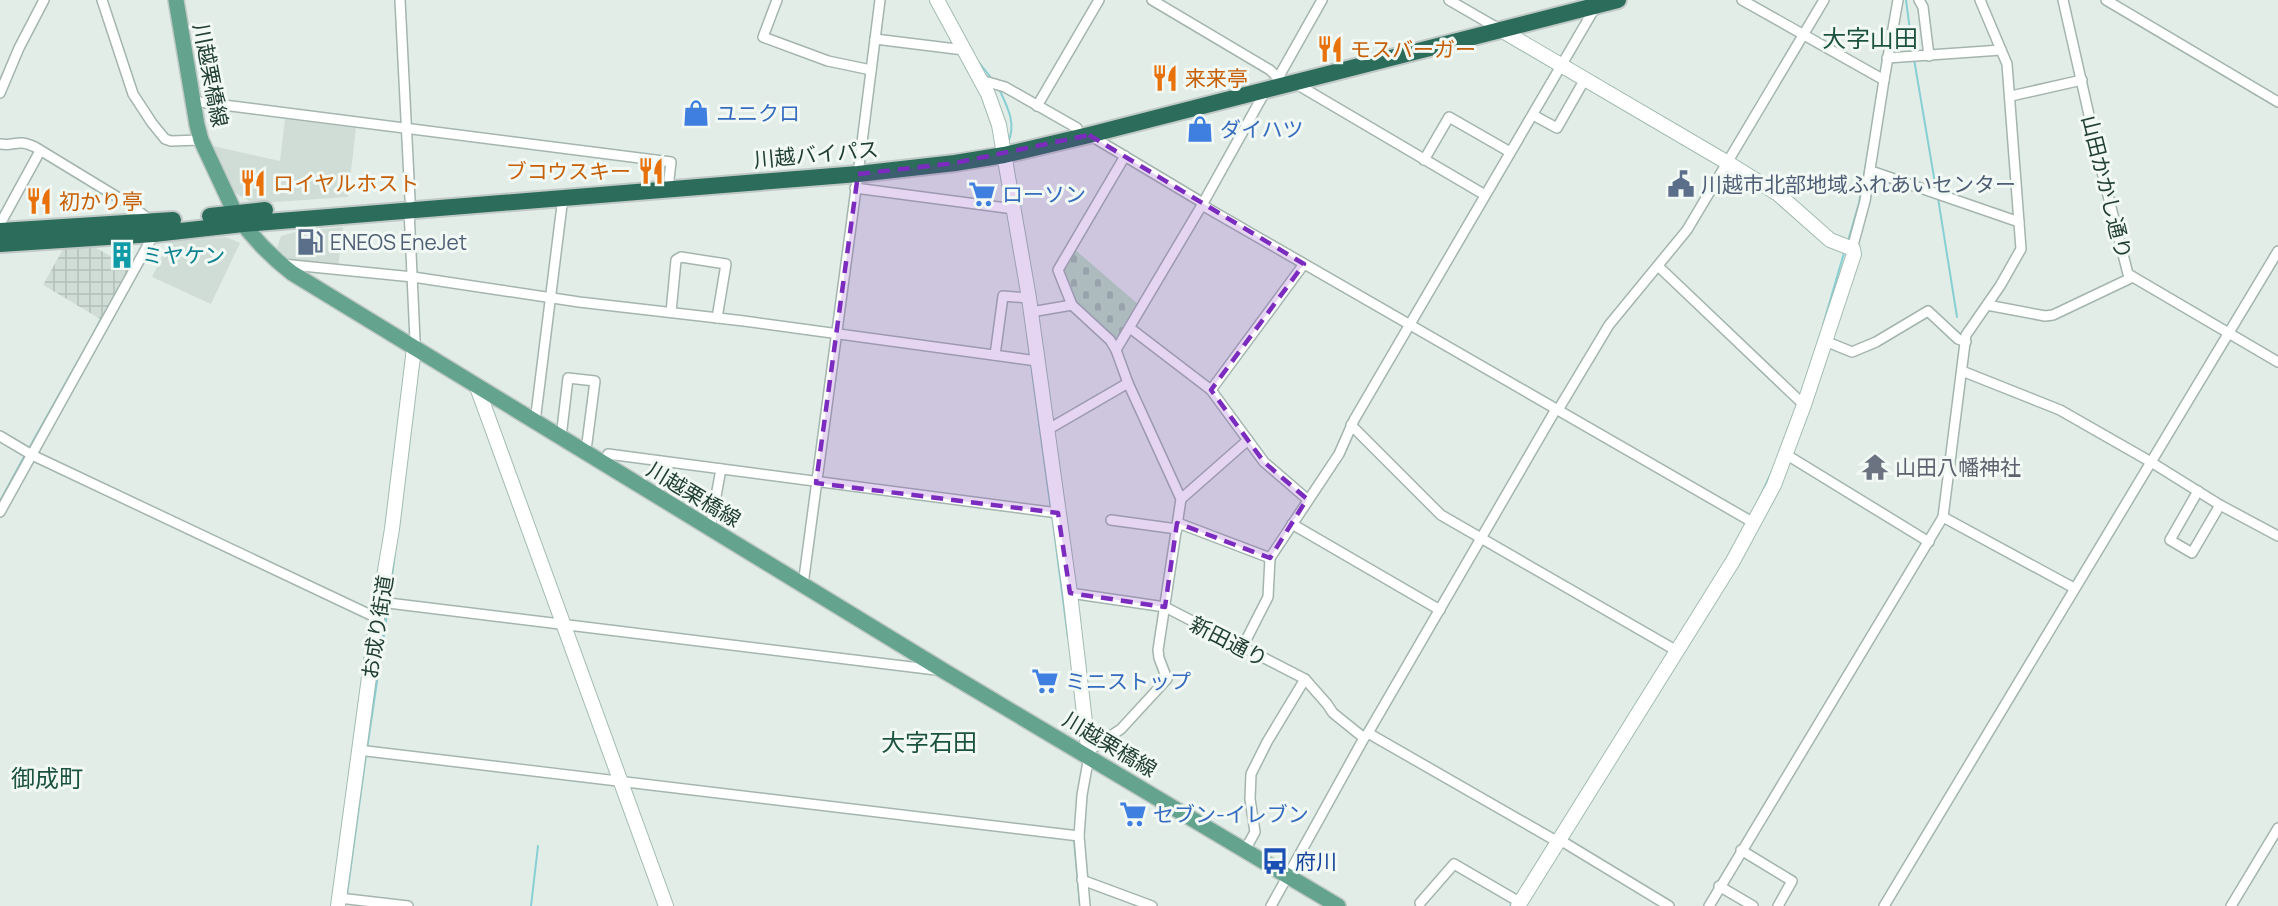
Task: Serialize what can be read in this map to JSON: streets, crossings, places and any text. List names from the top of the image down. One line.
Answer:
{"streets":{"highway":["川越バイパス"],"main road":["川越栗橋線"],"street":["山田かかし通り","お成り街道","新田通り"]},"crossings":[["川越栗橋線","川越バイパス"],["川越栗橋線","お成り街道"]],"districts":["大字山田","大字石田","御成町"],"places":{"restaurant":["モスバーガー","来来亭","ブコウスキー","ロイヤルホスト","初かり亭"],"shop":["ユニクロ","ダイハツ"],"public building":["川越市北部地域ふれあいセンター"],"supermarket":["ローソン","ミニストップ","セブン-イレブン"],"fuel station":["ENEOS EneJet"],"building":["ミヤケン"],"temple":["山田八幡神社"],"bus stop":["府川"]}}
